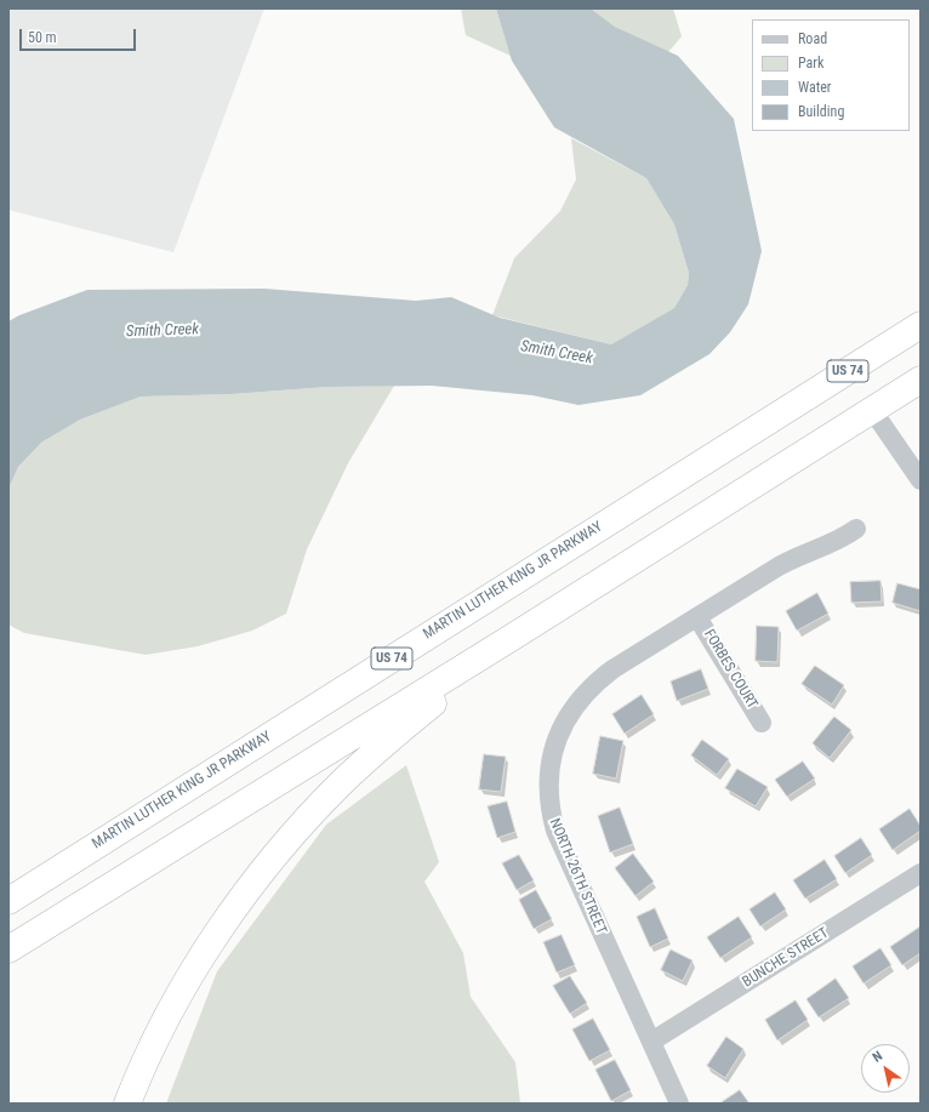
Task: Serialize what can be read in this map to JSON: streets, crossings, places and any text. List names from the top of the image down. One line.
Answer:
{"streets":{"highway":["US 74","MARTIN LUTHER KING JR PARKWAY"],"street":["FORBES COURT","NORTH 26TH STREET","BUNCHE STREET"]},"crossings":[["FORBES COURT","NORTH 26TH STREET"],["NORTH 26TH STREET","BUNCHE STREET"]],"water":["Smith Creek"],"legend":["Road","Park","Water","Building"],"scale_bar":"50 m","north":"top left"}
